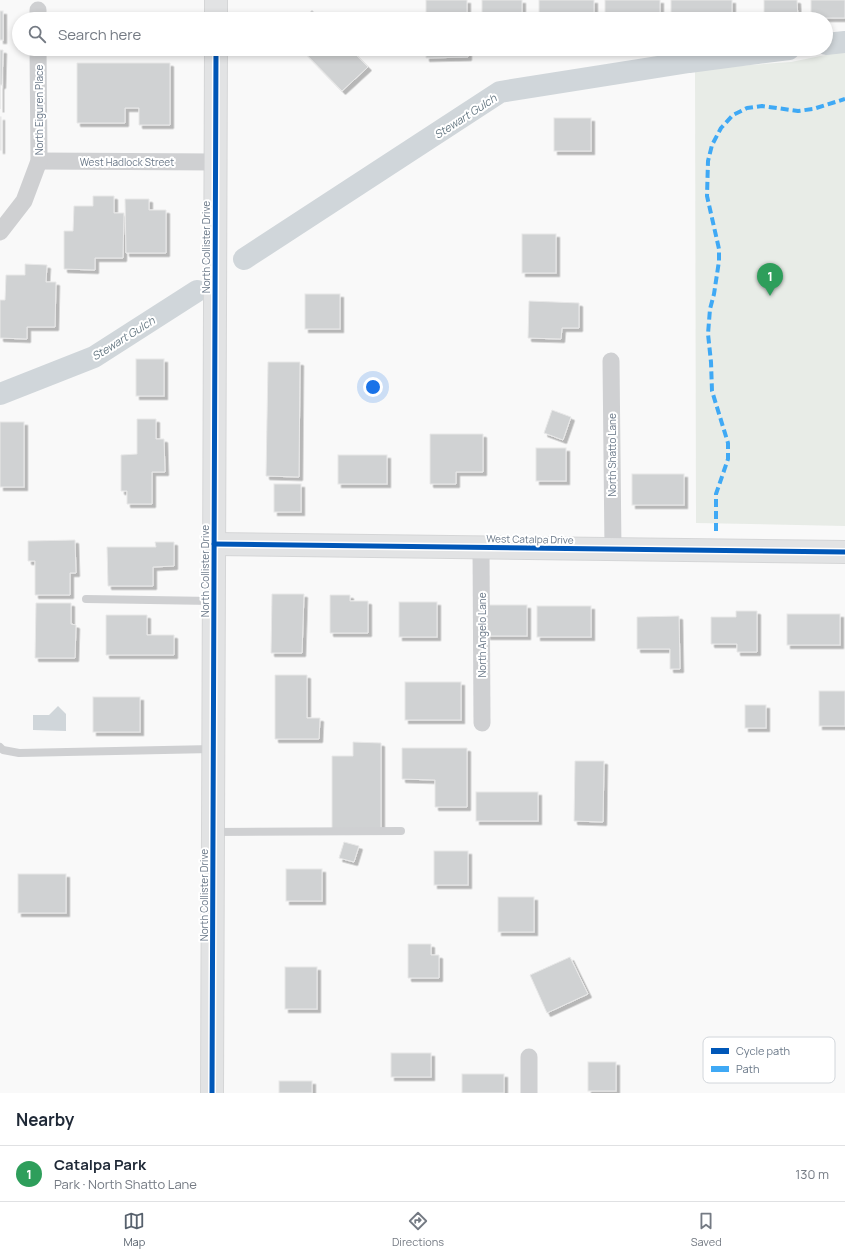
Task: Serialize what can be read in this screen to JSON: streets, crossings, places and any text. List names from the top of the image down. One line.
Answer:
{"streets":{"street":["North Eiguren Place","West Hadlock Street","North Collister Drive","North Shatto Lane","West Catalpa Drive","North Angelo Lane"]},"crossings":[["North Eiguren Place","West Hadlock Street"],["West Hadlock Street","North Collister Drive"],["North Collister Drive","West Catalpa Drive"],["North Shatto Lane","West Catalpa Drive"],["West Catalpa Drive","North Angelo Lane"]],"water":["Stewart Gulch"],"legend":["Cycle path","Path"],"page":{"search":"Search here","pins":"1","heading":"Nearby","list":[{"mark":"1","name":"Catalpa Park","note":"Park · North Shatto Lane","value":"130 m"}],"nav":["Map","Directions","Saved"]}}
